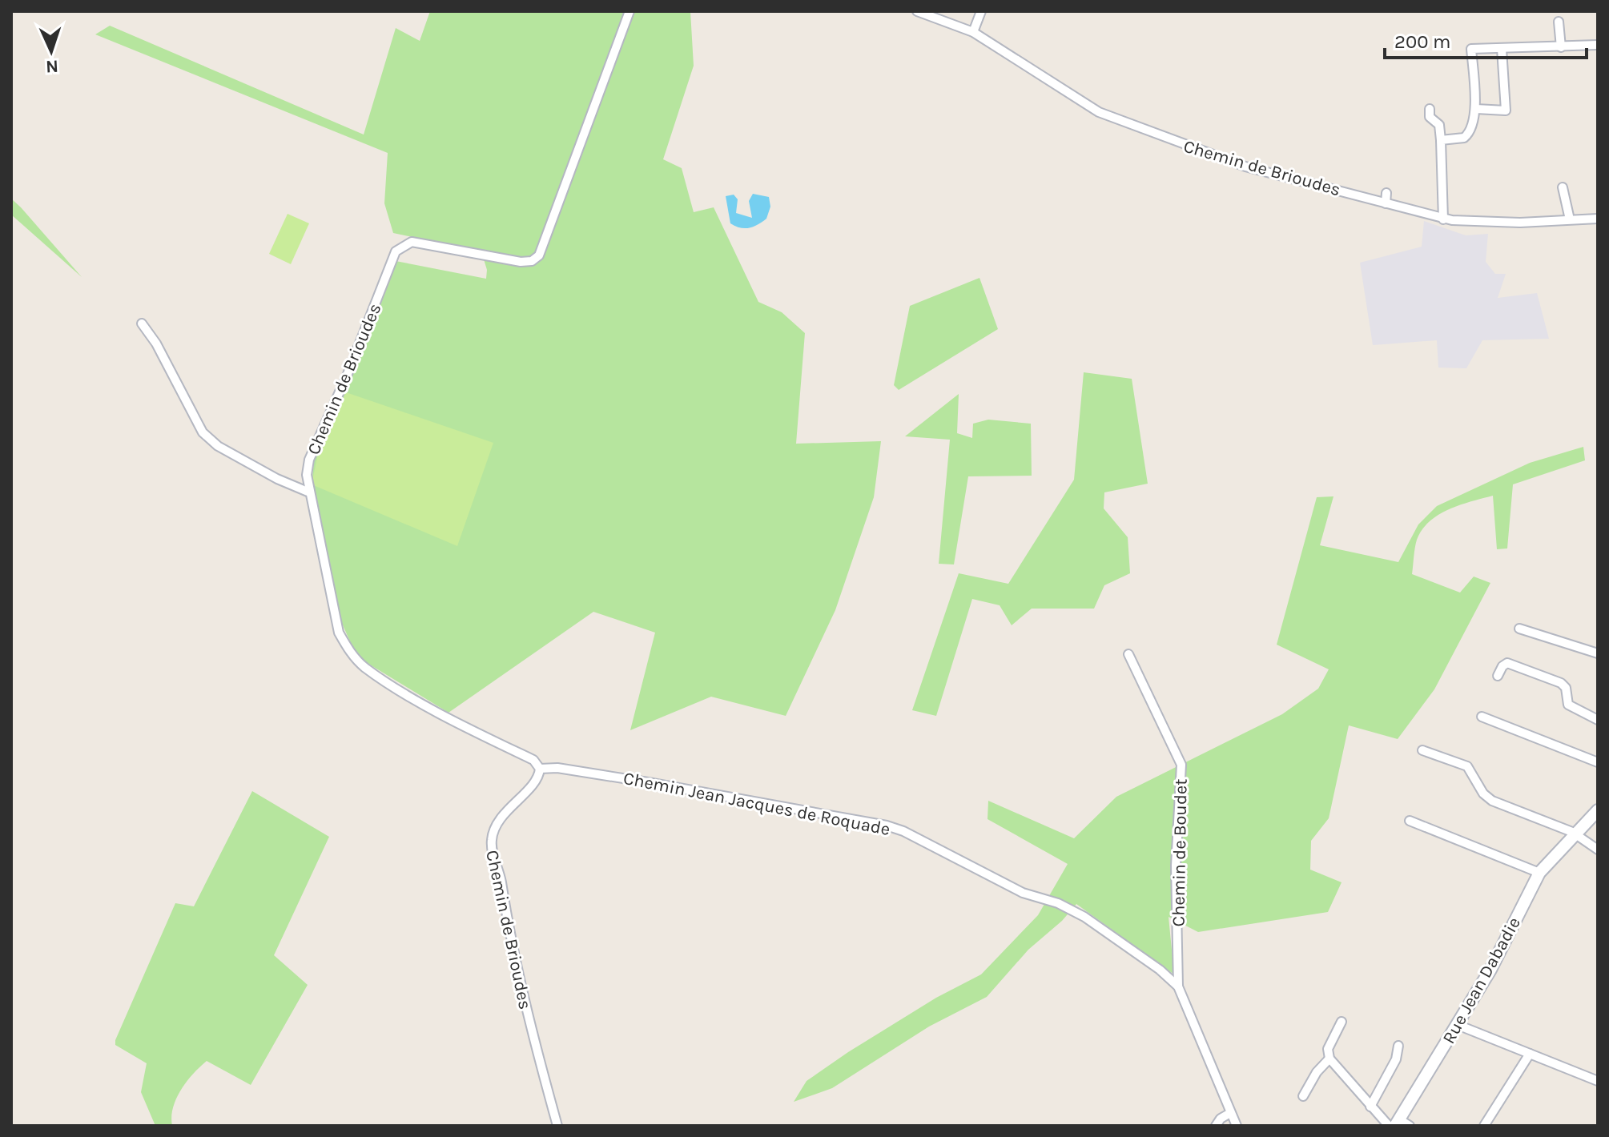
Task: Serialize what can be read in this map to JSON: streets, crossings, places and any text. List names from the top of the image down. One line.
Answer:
{"streets":{"street":["Chemin de Brioudes","Chemin Jean Jacques de Roquade","Chemin de Boudet","Rue Jean Dabadie"]},"crossings":[["Chemin de Brioudes","Chemin Jean Jacques de Roquade"],["Chemin Jean Jacques de Roquade","Chemin de Boudet"]],"scale_bar":"200 m","north":"bottom"}
